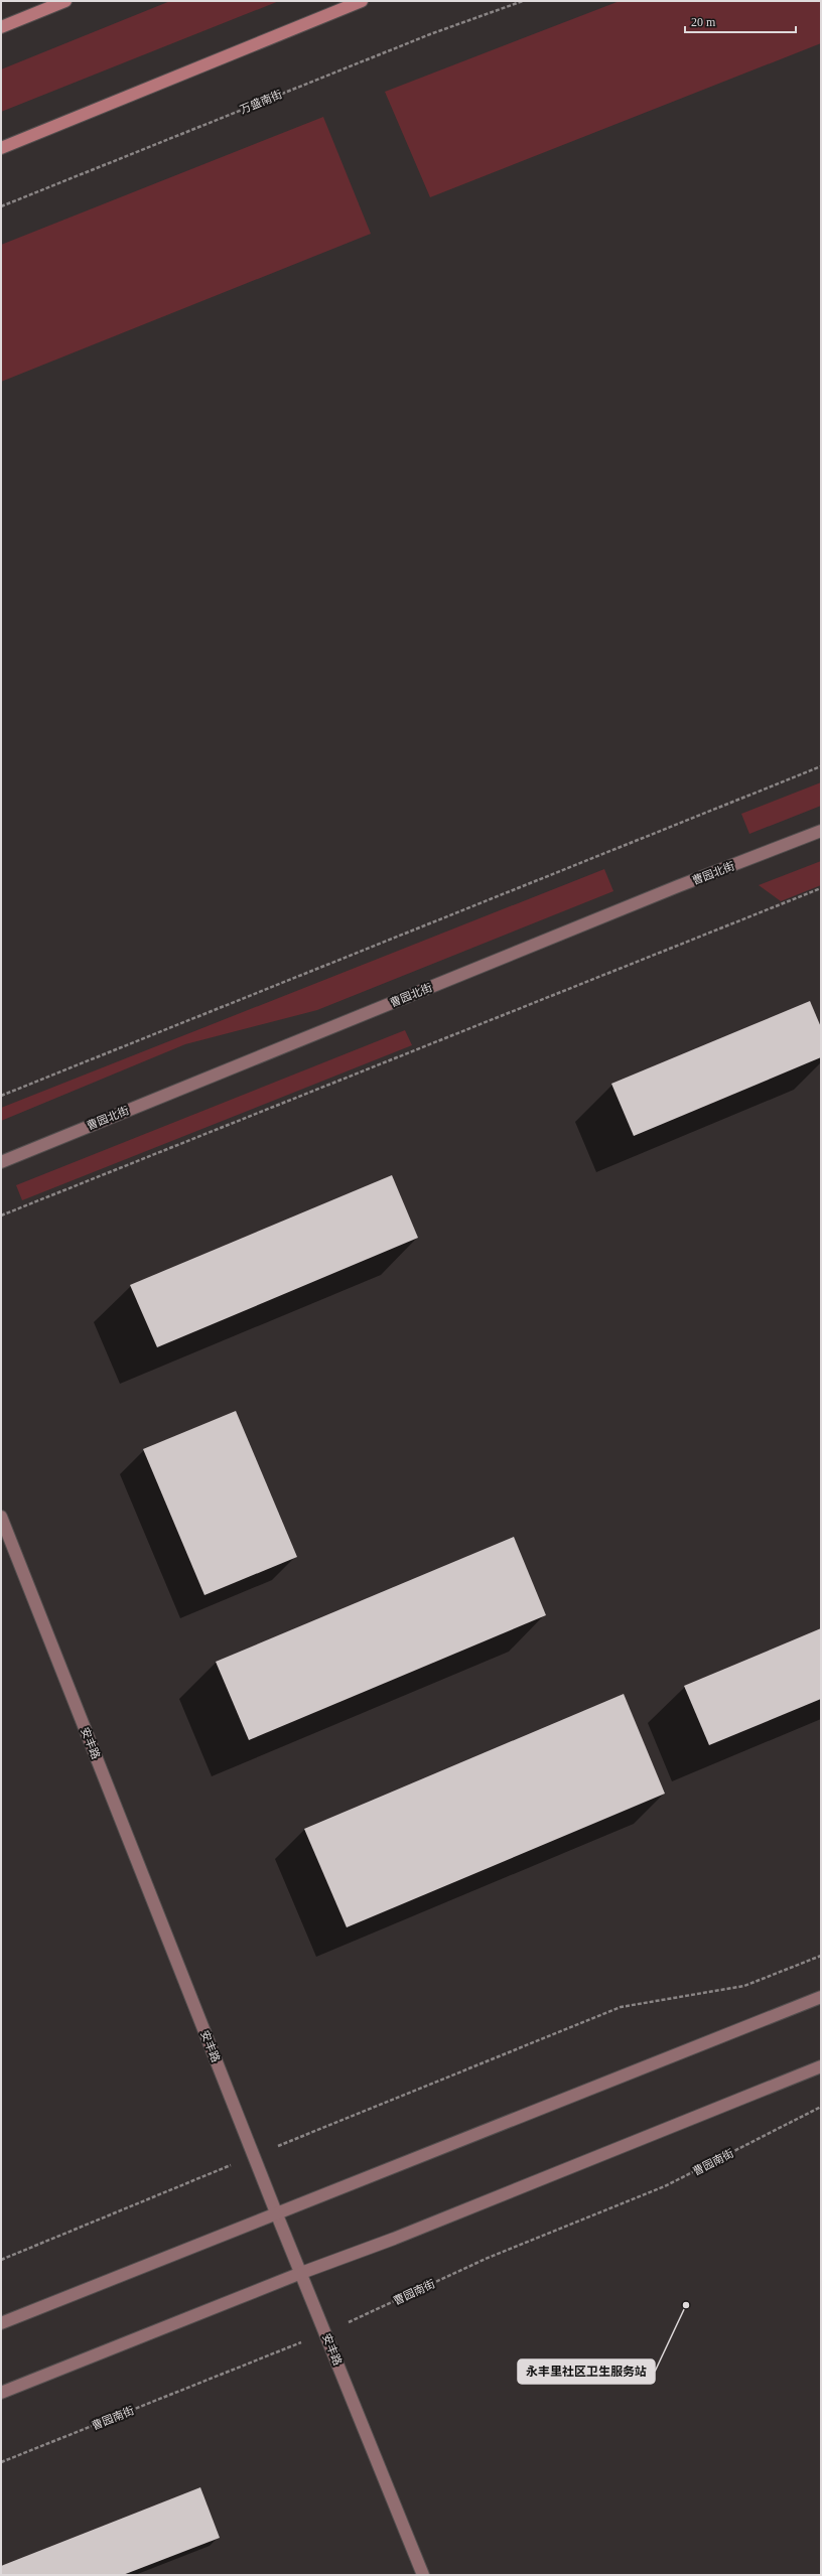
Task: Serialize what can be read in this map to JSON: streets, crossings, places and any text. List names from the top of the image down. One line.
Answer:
{"streets":{"street":["曹园北街","安丰路"],"path":["万盛南街","曹园南街"]},"crossings":[["安丰路","曹园南街"]],"places":["永丰里社区卫生服务站"],"scale_bar":"20 m"}
